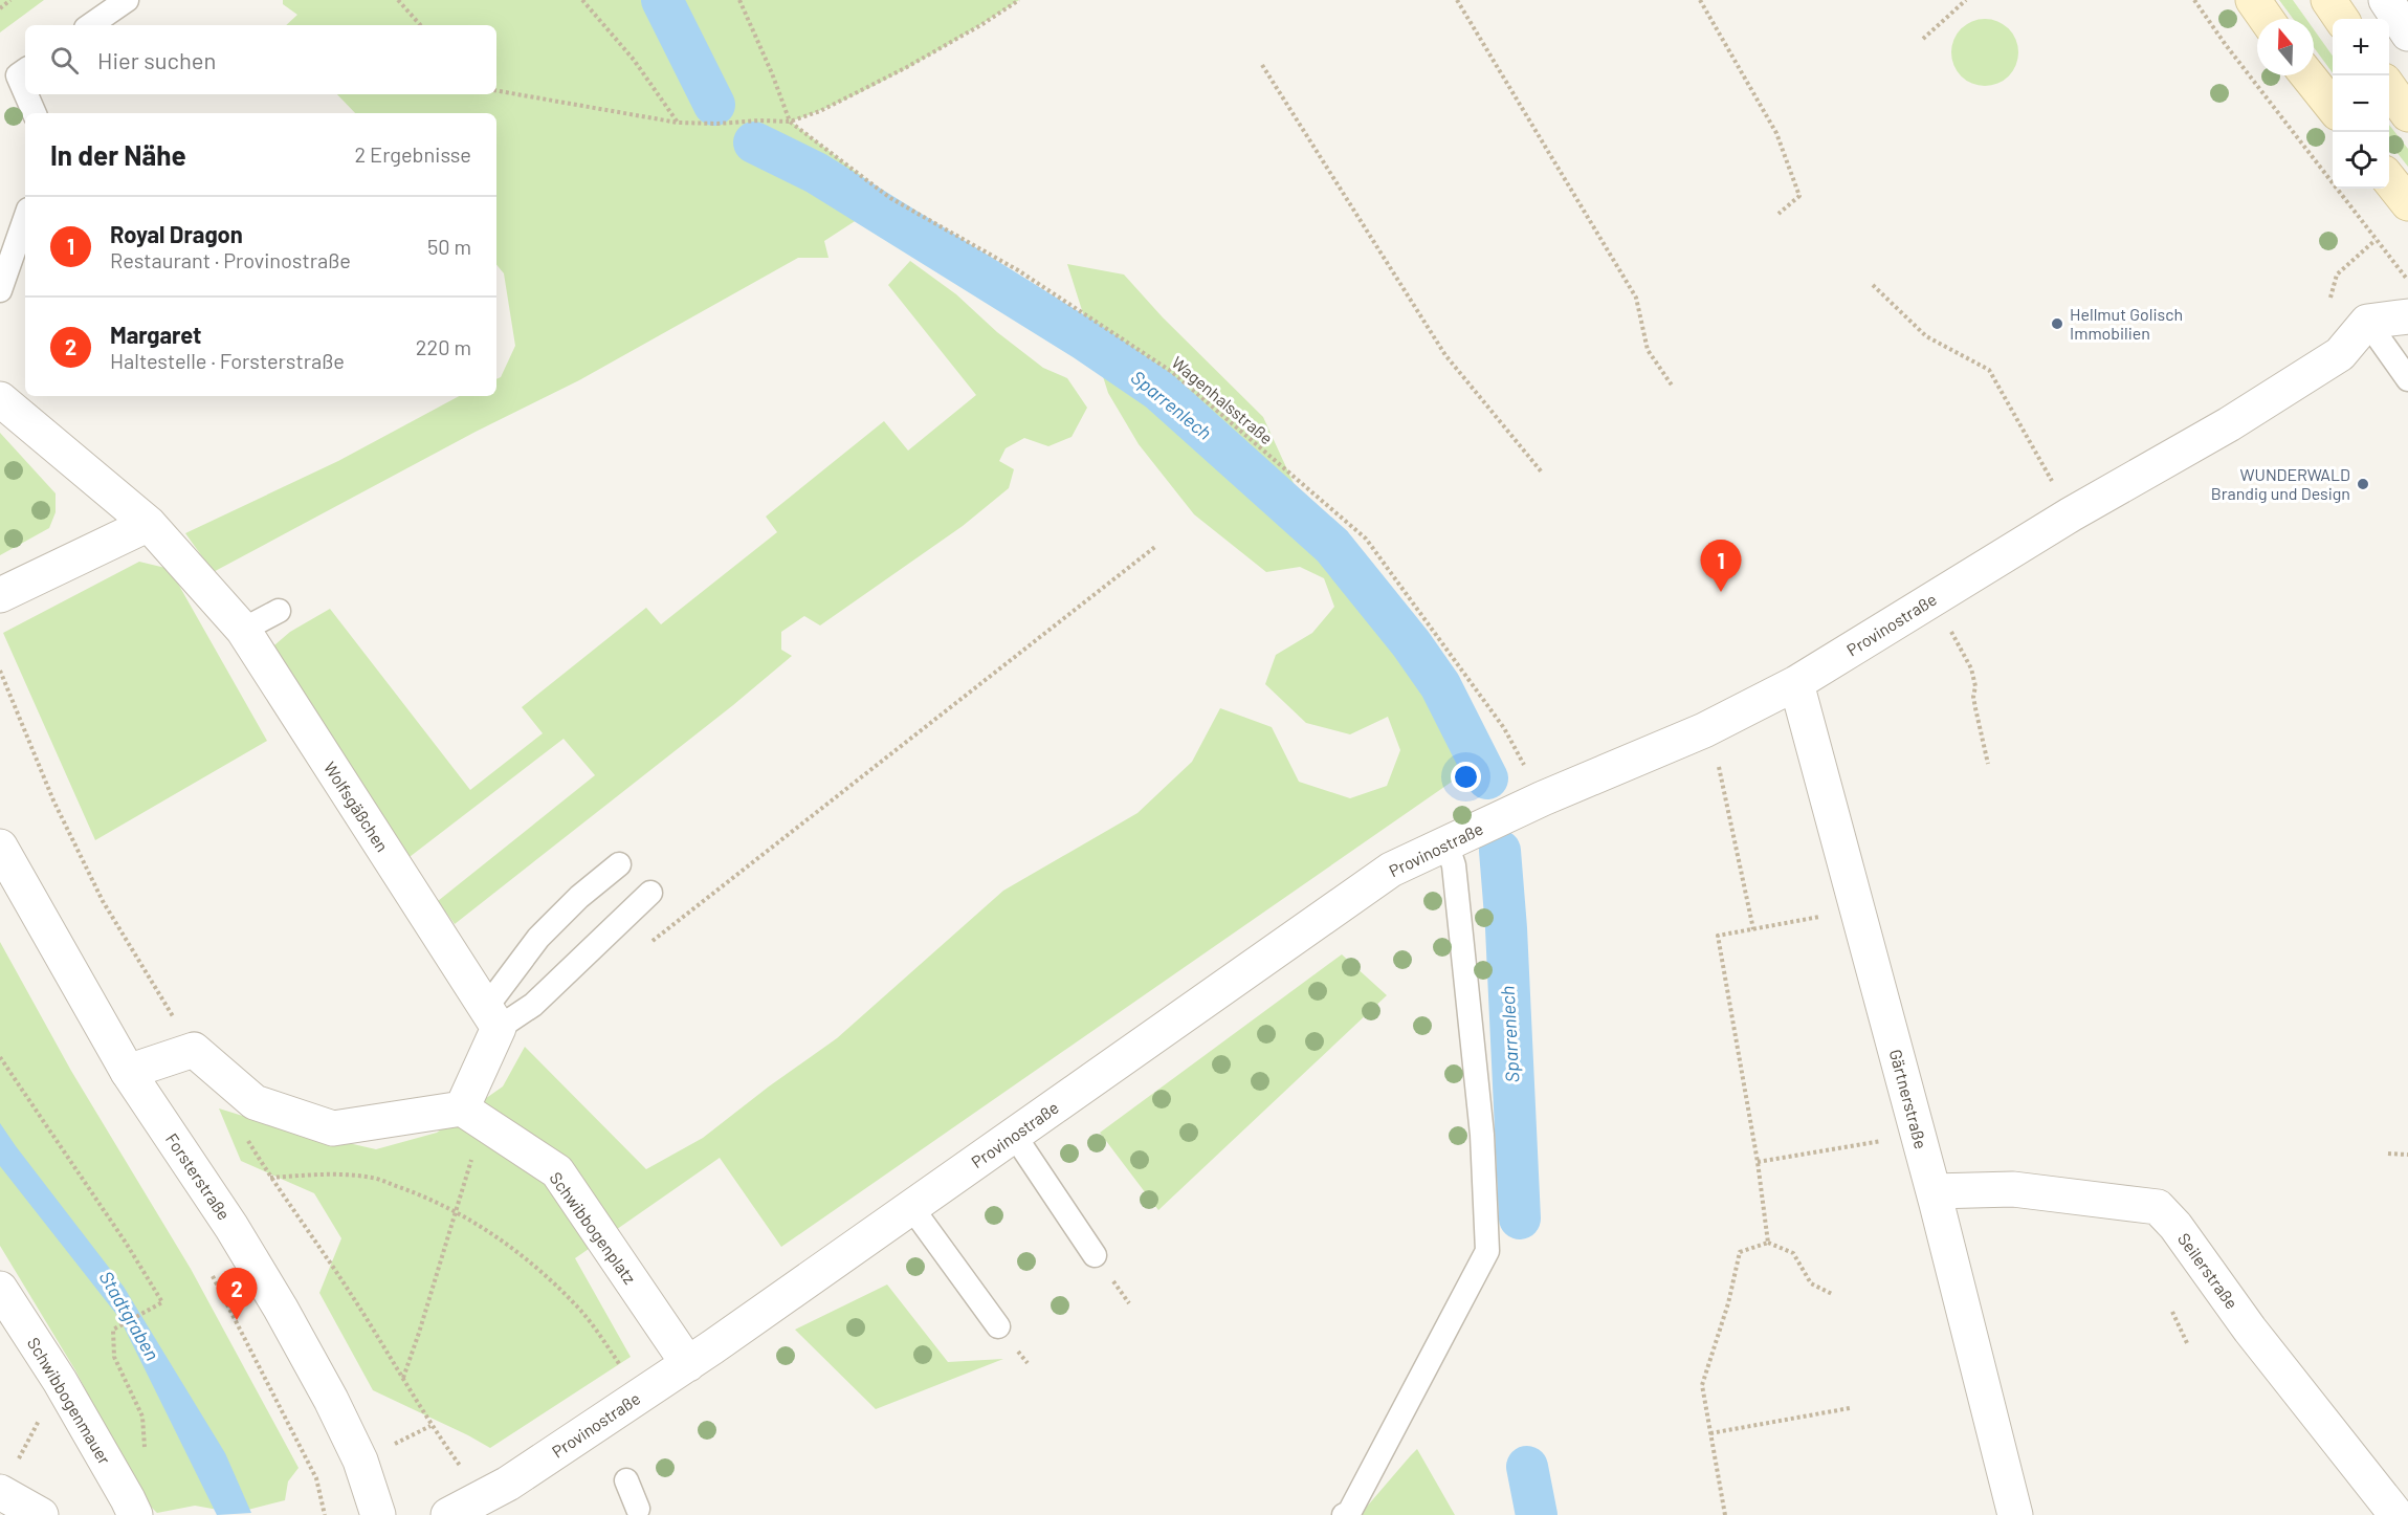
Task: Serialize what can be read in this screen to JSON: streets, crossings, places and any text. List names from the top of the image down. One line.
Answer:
{"streets":{"street":["Provinostraße","Wolfsgäßchen","Gärtnerstraße","Forsterstraße","Schwibbogenplatz","Seilerstraße","Schwibbogenmauer"],"path":["Wagenhalsstraße"]},"crossings":[["Wagenhalsstraße","Provinostraße"],["Provinostraße","Gärtnerstraße"],["Provinostraße","Schwibbogenplatz"],["Gärtnerstraße","Seilerstraße"]],"water":["Sparrenlech","Stadtgraben"],"places":["Hellmut Golisch Immobilien","WUNDERWALD Brandig und Design"],"north":"top","page":{"map_buttons":["+","−"],"search":"Hier suchen","heading":["In der Nähe","2 Ergebnisse"],"list":[{"mark":"1","name":"Royal Dragon","note":"Restaurant · Provinostraße","value":"50 m"},{"mark":"2","name":"Margaret","note":"Haltestelle · Forsterstraße","value":"220 m"}],"pins":["1","2"]}}
